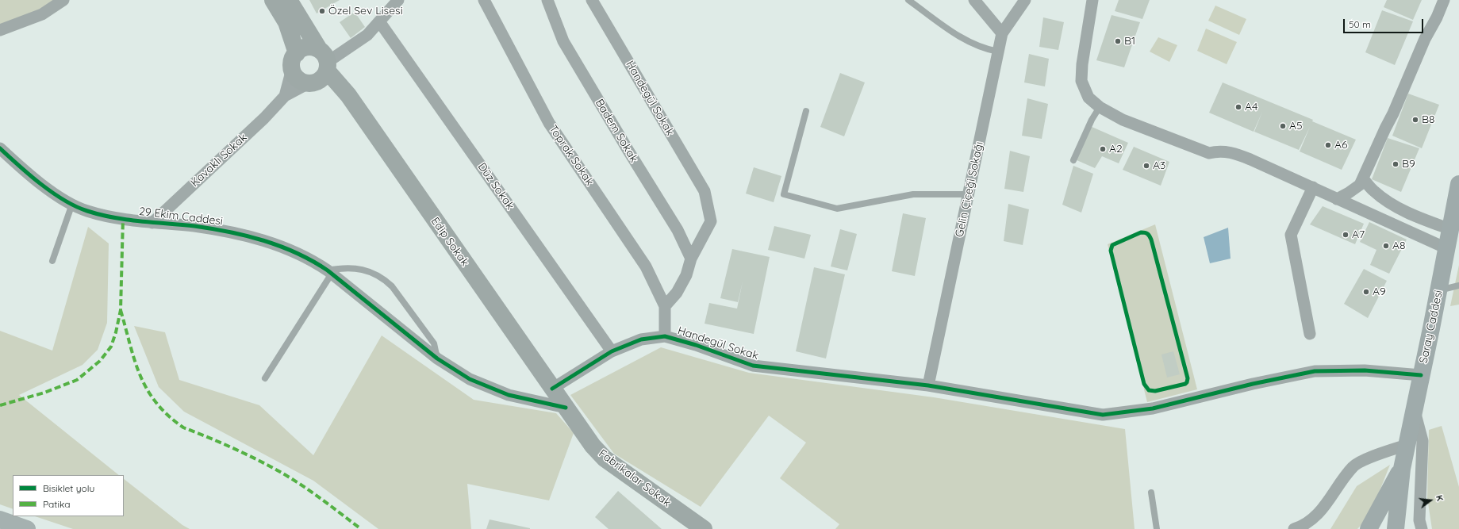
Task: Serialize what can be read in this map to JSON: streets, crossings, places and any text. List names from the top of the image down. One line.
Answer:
{"streets":{"main road":["Edip Sokak","Saray Caddesi","Fabrikalar Sokak"],"street":["Handegül Sokak","Badem Sokak","Toprak Sokak","Kavaklı Sokak","Düz Sokak","Gelin Çiçeği Sokağı","29 Ekim Caddesi"]},"crossings":[["Handegül Sokak","Badem Sokak"],["Handegül Sokak","Toprak Sokak"],["Handegül Sokak","Düz Sokak"],["Handegül Sokak","Gelin Çiçeği Sokağı"],["Handegül Sokak","Edip Sokak"],["Handegül Sokak","Saray Caddesi"],["Handegül Sokak","Fabrikalar Sokak"],["Kavaklı Sokak","29 Ekim Caddesi"],["29 Ekim Caddesi","Fabrikalar Sokak"],["Edip Sokak","Fabrikalar Sokak"]],"places":["Özel Sev Lisesi","B1","A4","B8","A5","A6","A2","B9","A3","A7","A8","A9"],"legend":["Bisiklet yolu","Patika"],"scale_bar":"50 m","north":"right"}
